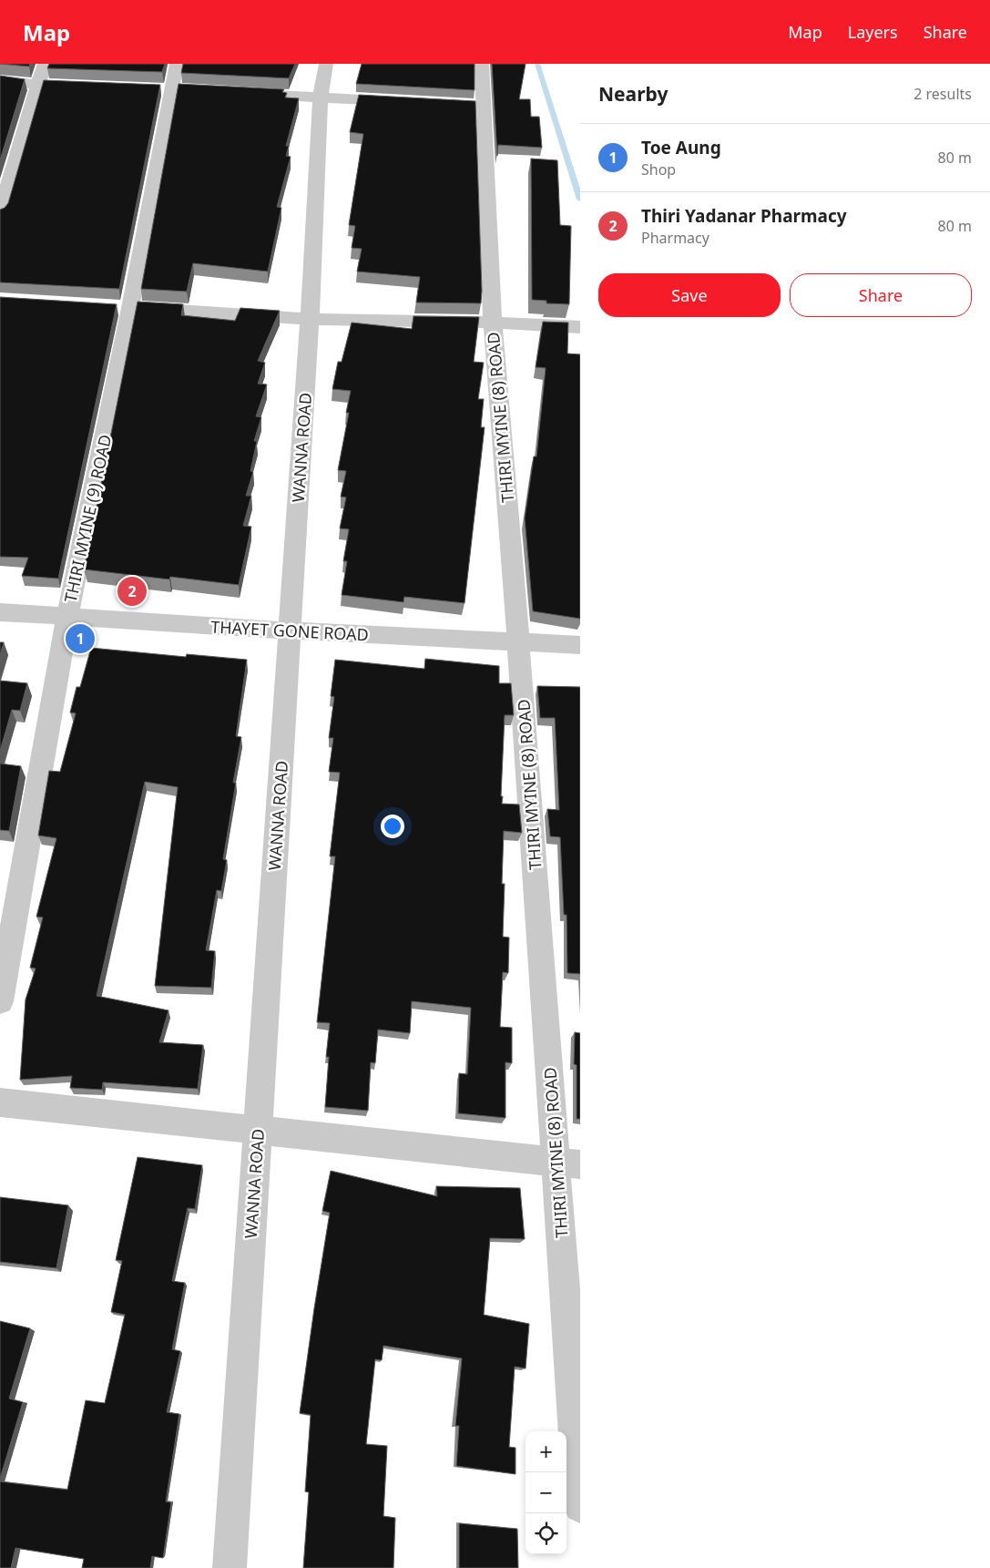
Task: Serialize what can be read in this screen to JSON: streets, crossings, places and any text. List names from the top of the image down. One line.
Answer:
{"streets":{"street":["THIRI MYINE (8) ROAD","WANNA ROAD","THIRI MYINE (9) ROAD","THAYET GONE ROAD"]},"crossings":[["THIRI MYINE (8) ROAD","THAYET GONE ROAD"],["WANNA ROAD","THAYET GONE ROAD"],["THIRI MYINE (9) ROAD","THAYET GONE ROAD"]],"page":{"header":"Map","nav":["Map","Layers","Share"],"heading":["Nearby","2 results"],"list":[{"mark":"1","name":"Toe Aung","note":"Shop","value":"80 m"},{"mark":"2","name":"Thiri Yadanar Pharmacy","note":"Pharmacy","value":"80 m"}],"buttons":["Save","Share"],"pins":["2","1"],"map_buttons":["+","−"]}}
